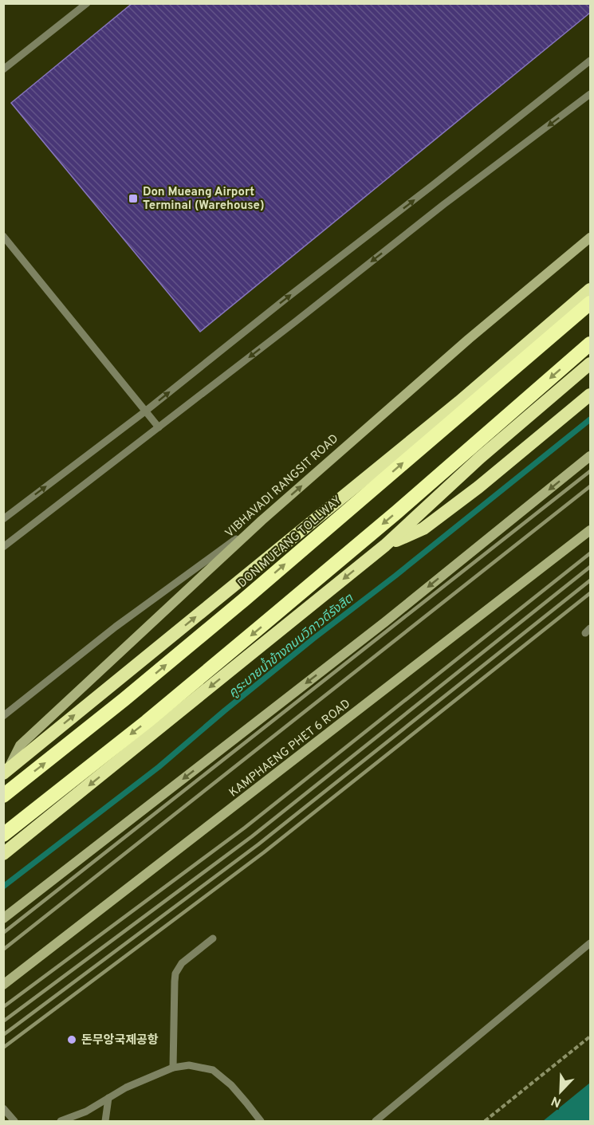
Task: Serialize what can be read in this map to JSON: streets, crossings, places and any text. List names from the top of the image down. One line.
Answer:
{"streets":{"highway":["VIBHAVADI RANGSIT ROAD","DON MUEANG TOLLWAY"],"main road":["KAMPHAENG PHET 6 ROAD"]},"water":["คูระบายน้ำข้างถนนวิภาวดีรังสิต"],"places":{"transit":["Don Mueang Airport Terminal (Warehouse)"],"other":["돈무앙국제공항"]},"north":"bottom left"}
